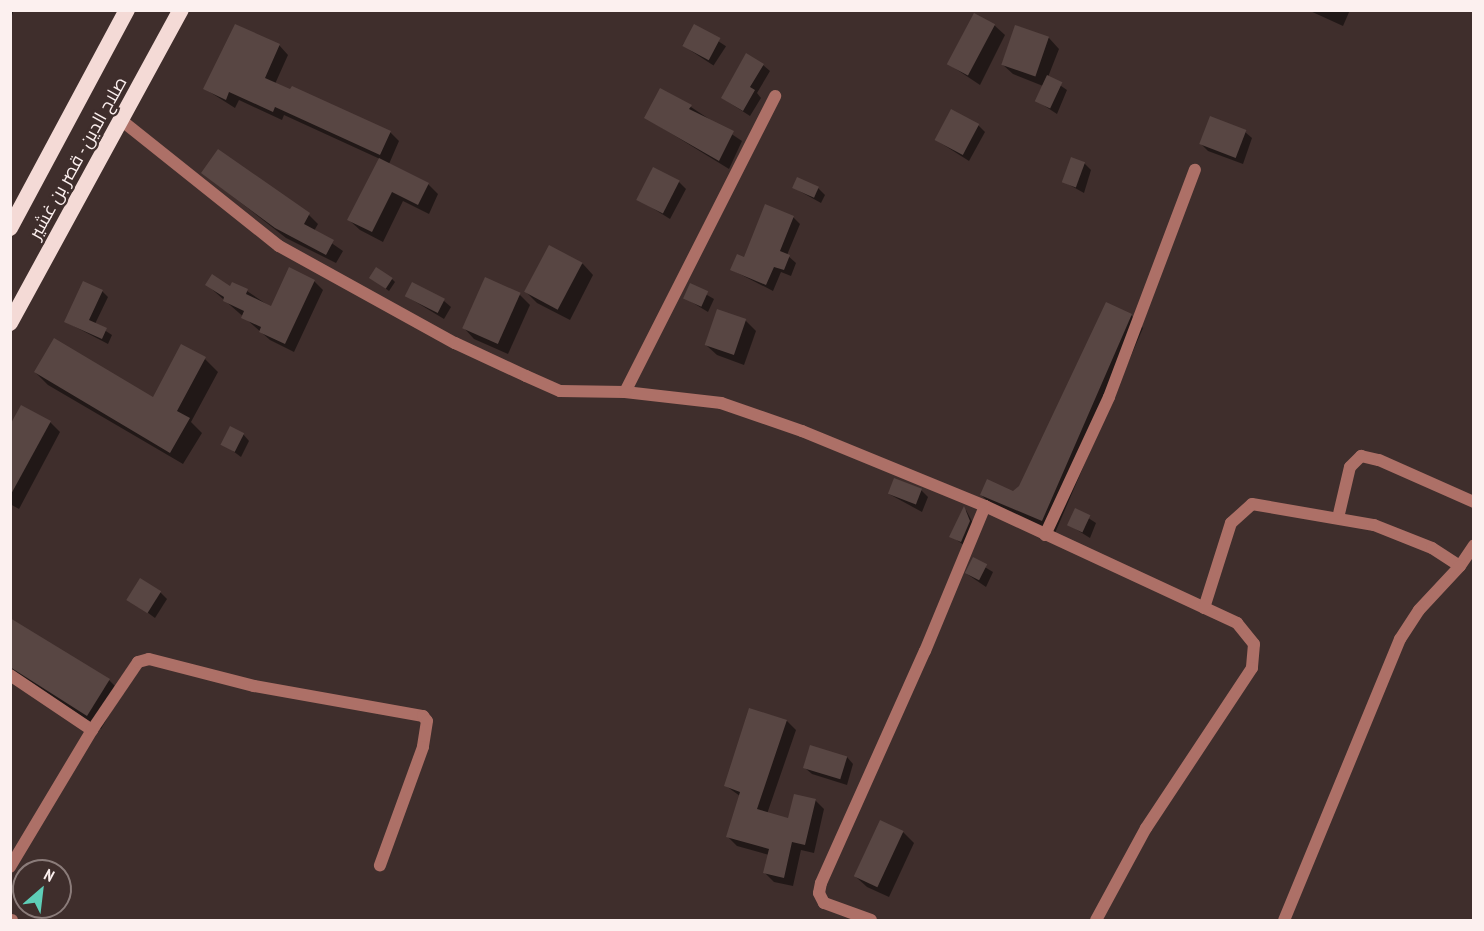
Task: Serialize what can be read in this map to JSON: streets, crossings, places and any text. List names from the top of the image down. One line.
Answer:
{"streets":{"highway":["صلاح الدين - قصر بن غشير"]},"north":"top right"}
